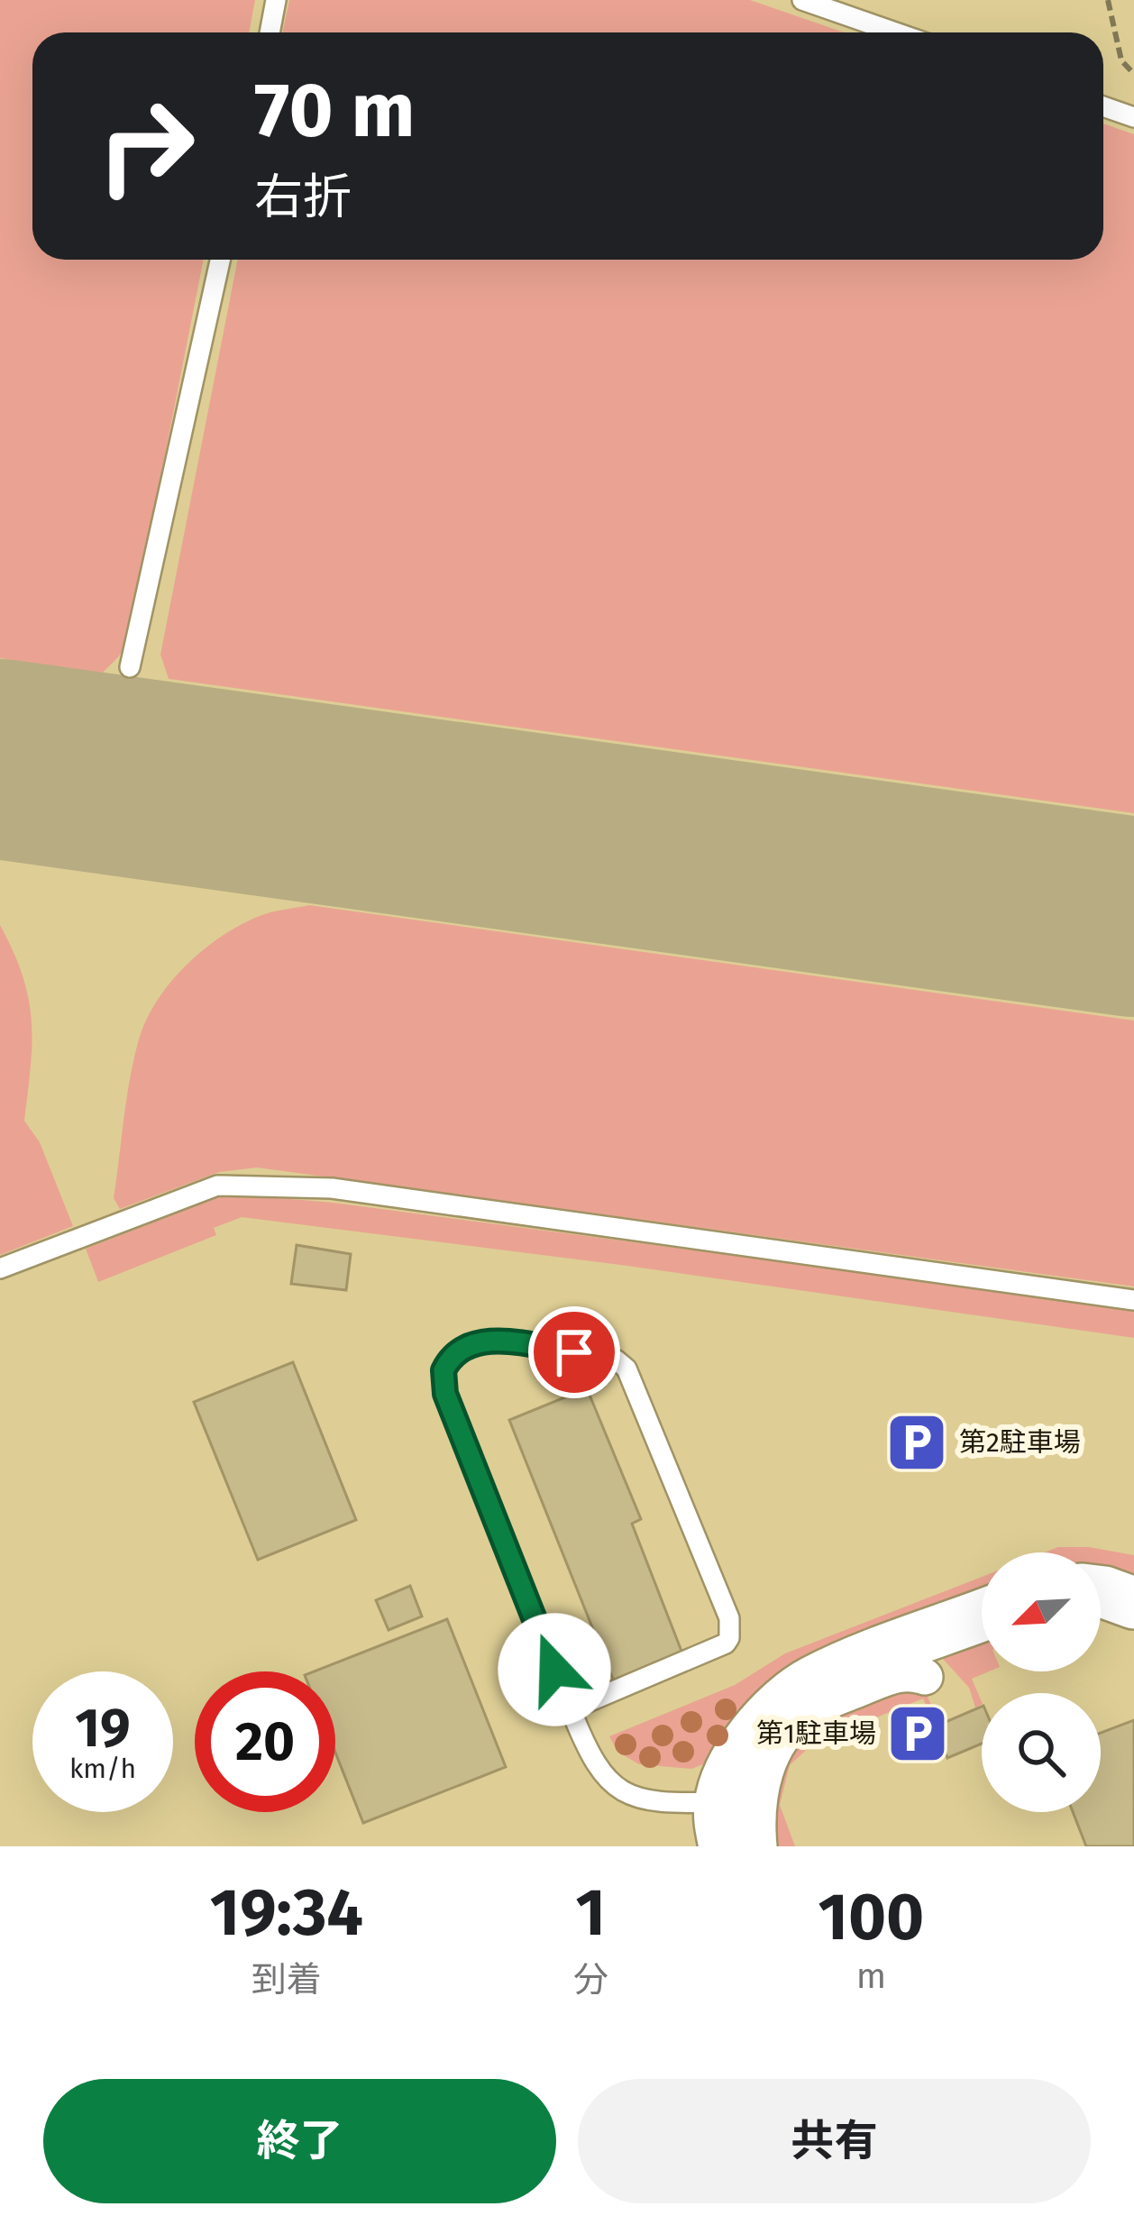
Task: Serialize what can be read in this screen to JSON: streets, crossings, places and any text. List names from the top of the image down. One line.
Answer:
{"places":{"parking":["第2駐車場","第1駐車場"]},"north":"bottom left","page":{"turn":["70 m","右折"],"speed":"19 km/h","limit":"20","eta":["19:34","到着","1","分","100","m"],"buttons":["終了","共有"]}}
